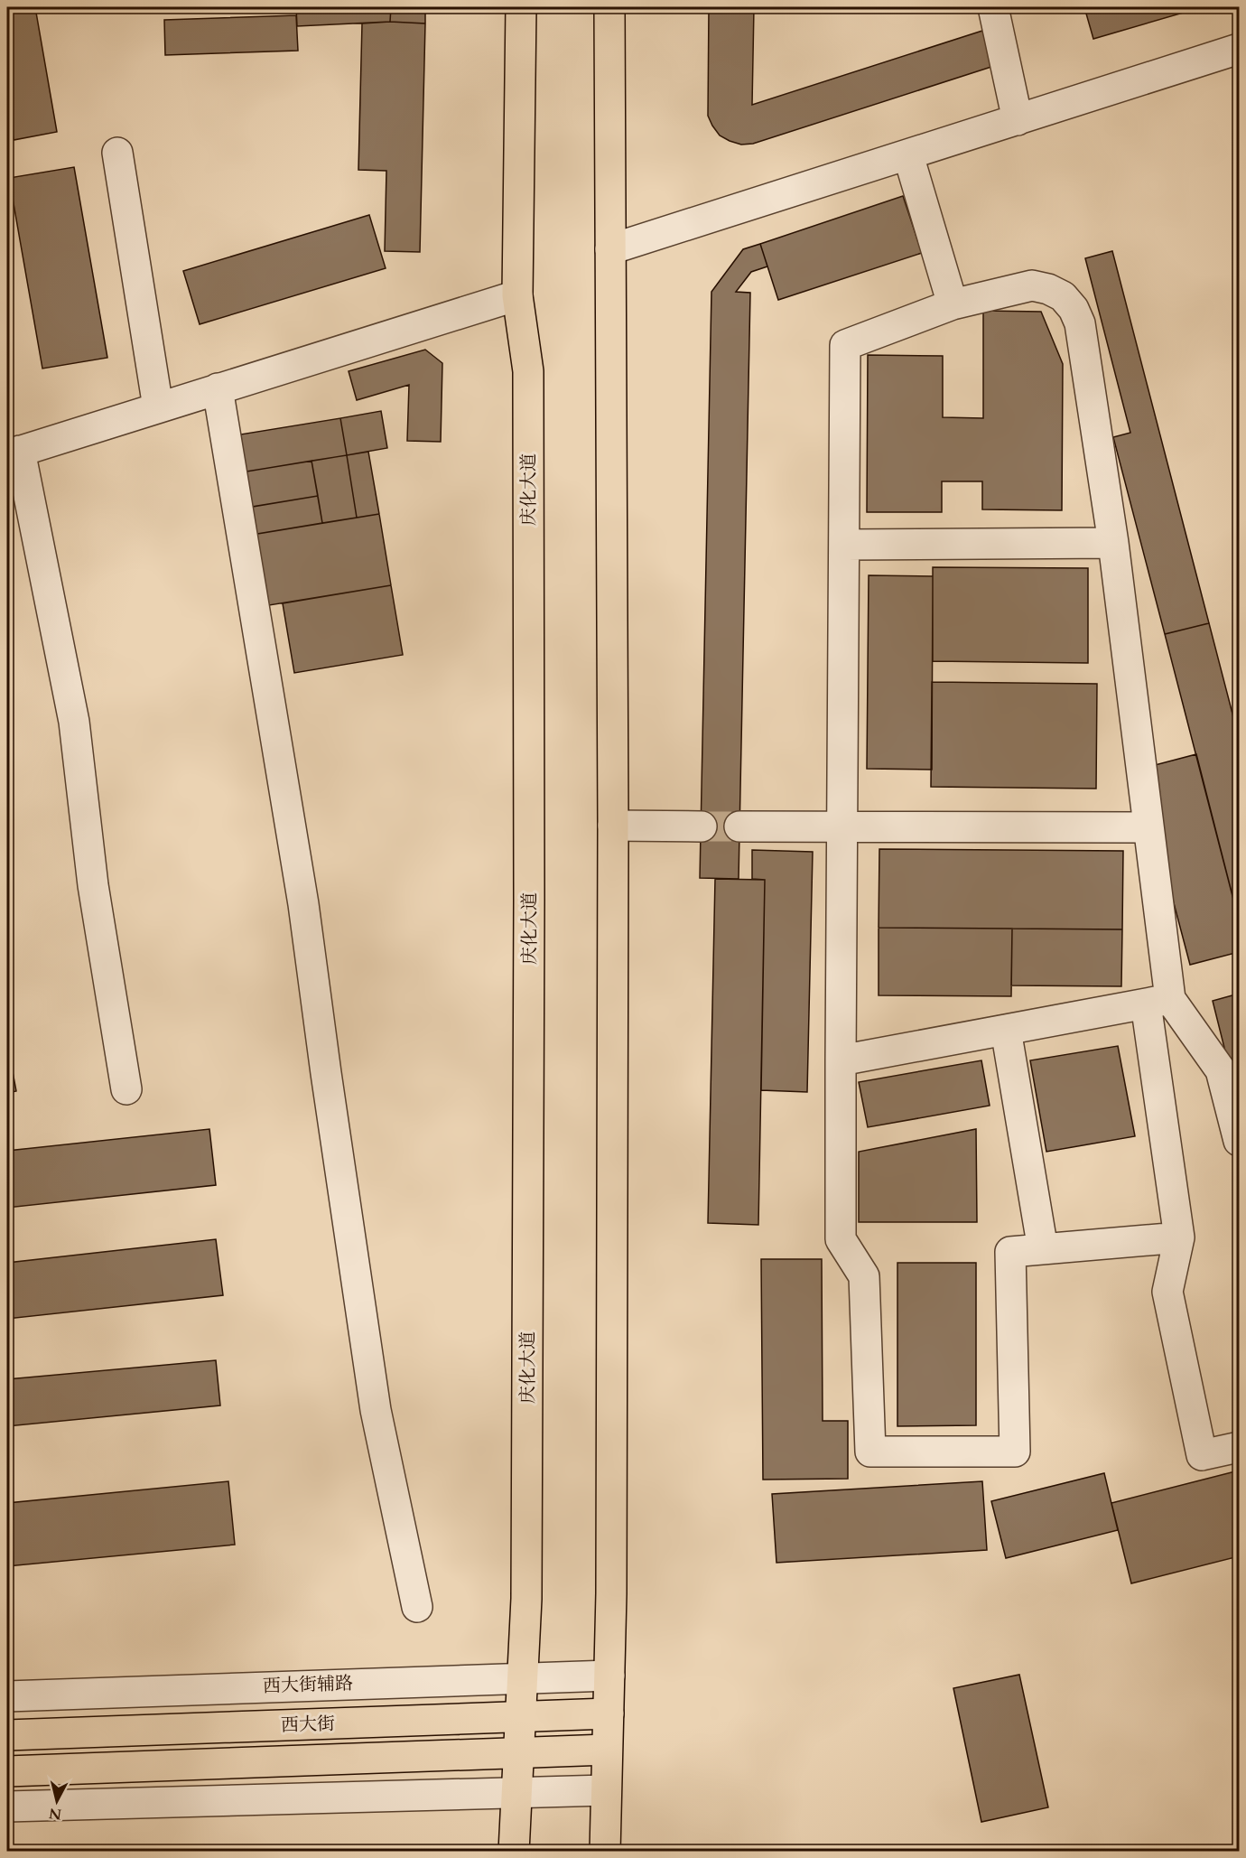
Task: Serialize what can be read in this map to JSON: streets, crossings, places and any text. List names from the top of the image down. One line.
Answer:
{"streets":{"main road":["庆化大道","西大街"],"street":["西大街辅路"]},"crossings":[["庆化大道","西大街辅路"],["庆化大道","西大街"]],"north":"bottom"}
